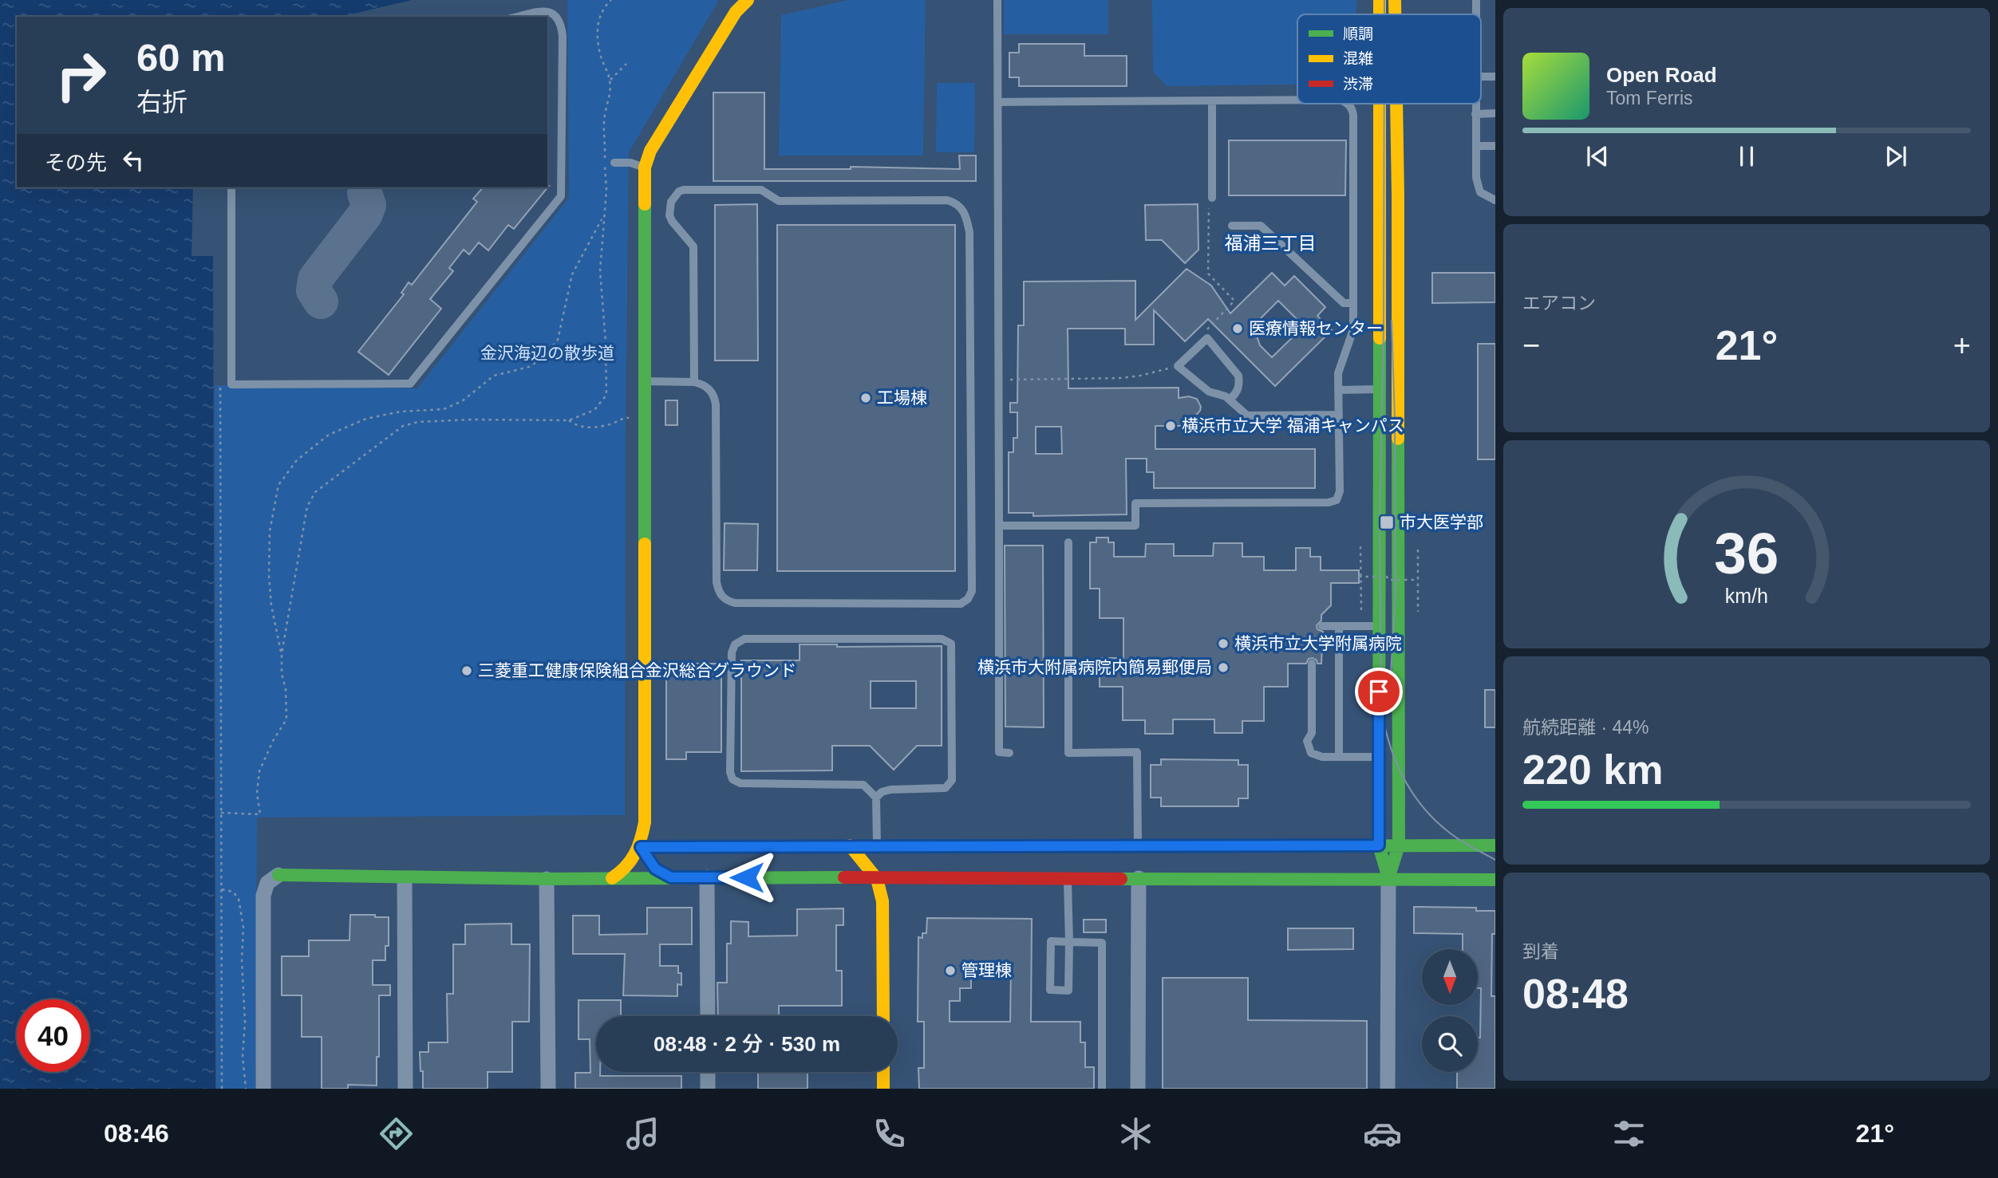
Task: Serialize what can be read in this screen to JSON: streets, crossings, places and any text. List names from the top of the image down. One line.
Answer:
{"districts":["福浦三丁目"],"parks":["金沢海辺の散歩道"],"places":{"other":["医療情報センター","工場棟","横浜市立大学 福浦キャンパス","横浜市立大学附属病院","横浜市大附属病院内簡易郵便局","三菱重工健康保険組合金沢総合グラウンド","管理棟"],"transit":["市大医学部"]},"legend":["順調","混雑","渋滞"],"north":"bottom","page":{"turn":["60 m","右折"],"song":["Open Road","Tom Ferris"],"then":"その先","tile":["エアコン",["航続距離 · 44%","220 km"],["到着","08:48"]],"heat":["−","21°","+"],"limit":"40","trip":"08:48 · 2 分 · 530 m","tabs":["08:46","21°"],"gauge":["36","km/h"]}}
